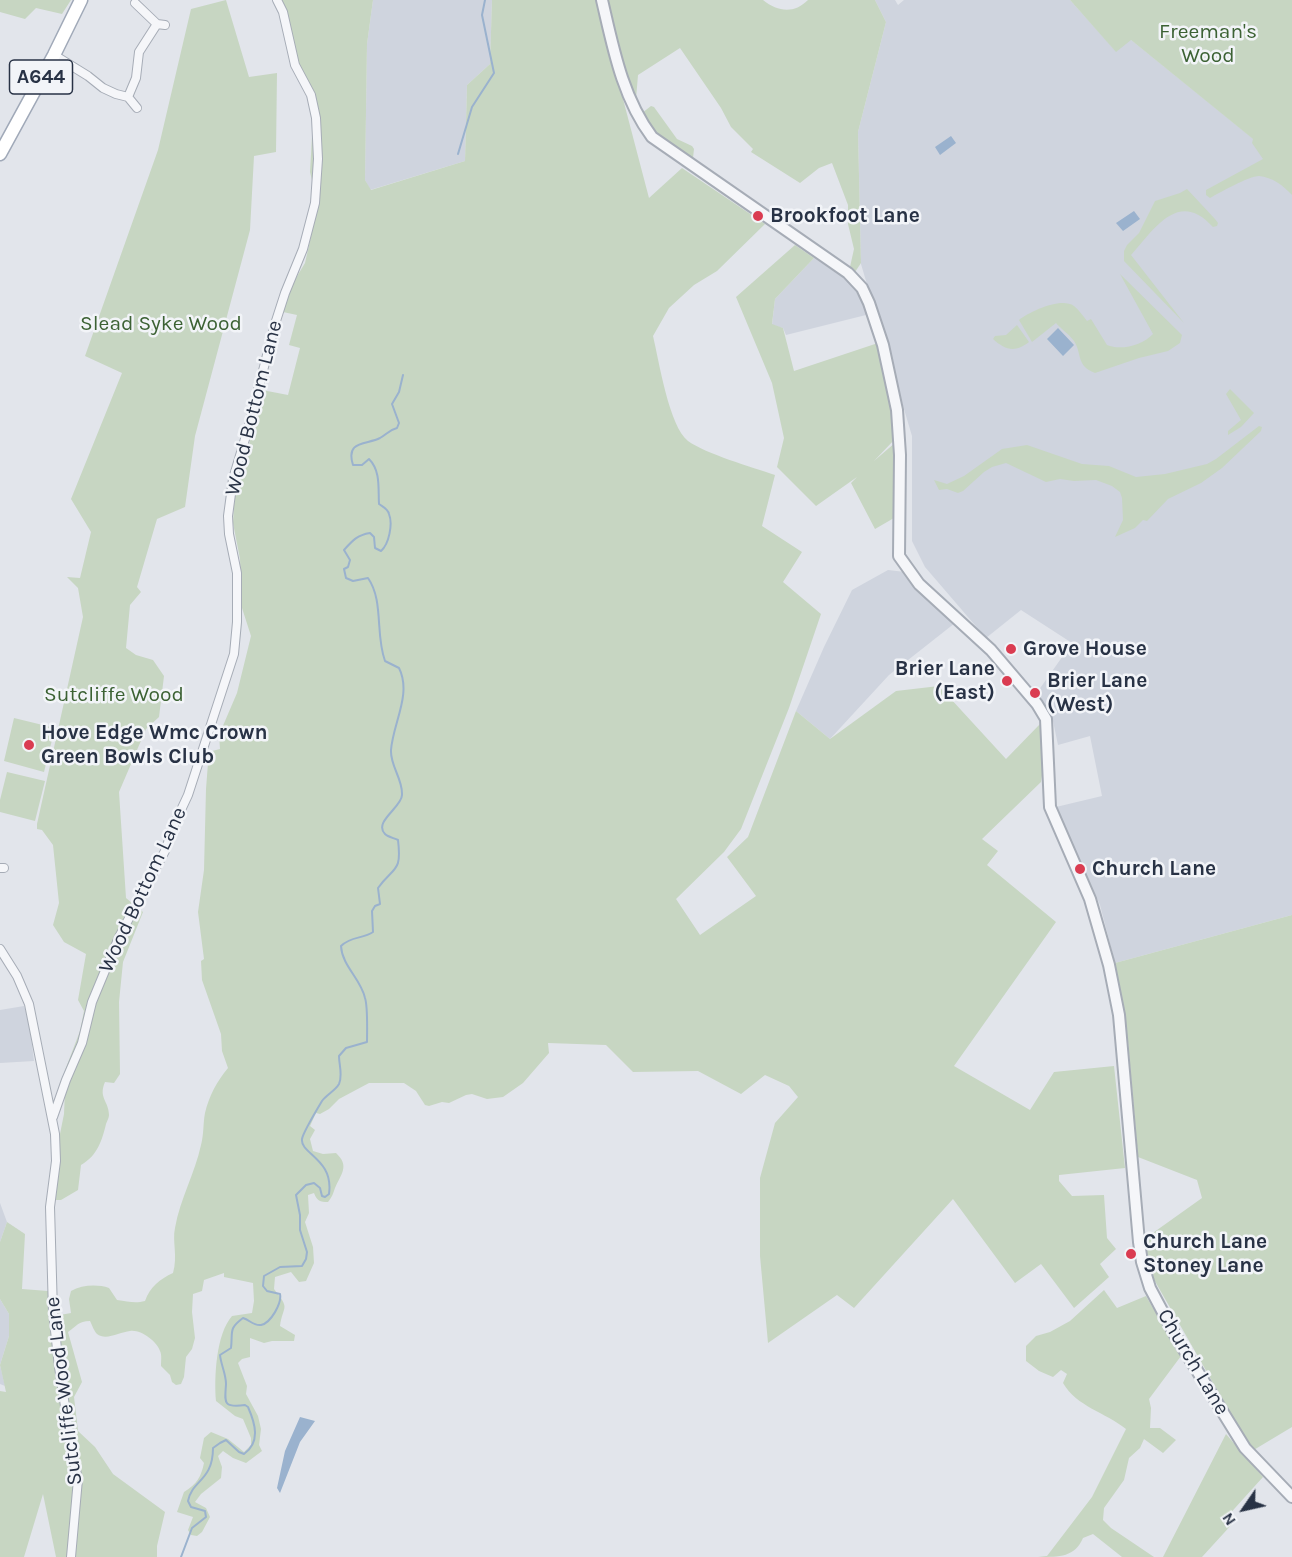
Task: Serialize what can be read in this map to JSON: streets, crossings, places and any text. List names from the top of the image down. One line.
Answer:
{"streets":{"main road":["A644"],"street":["Wood Bottom Lane","Church Lane","Sutcliffe Wood Lane"]},"crossings":[["Wood Bottom Lane","Sutcliffe Wood Lane"]],"parks":["Freeman's Wood","Slead Syke Wood","Sutcliffe Wood"],"places":["Brookfoot Lane","Grove House","Brier Lane (East)","Brier Lane (West)","Hove Edge Wmc Crown Green Bowls Club","Church Lane","Church Lane Stoney Lane"],"north":"bottom left"}
